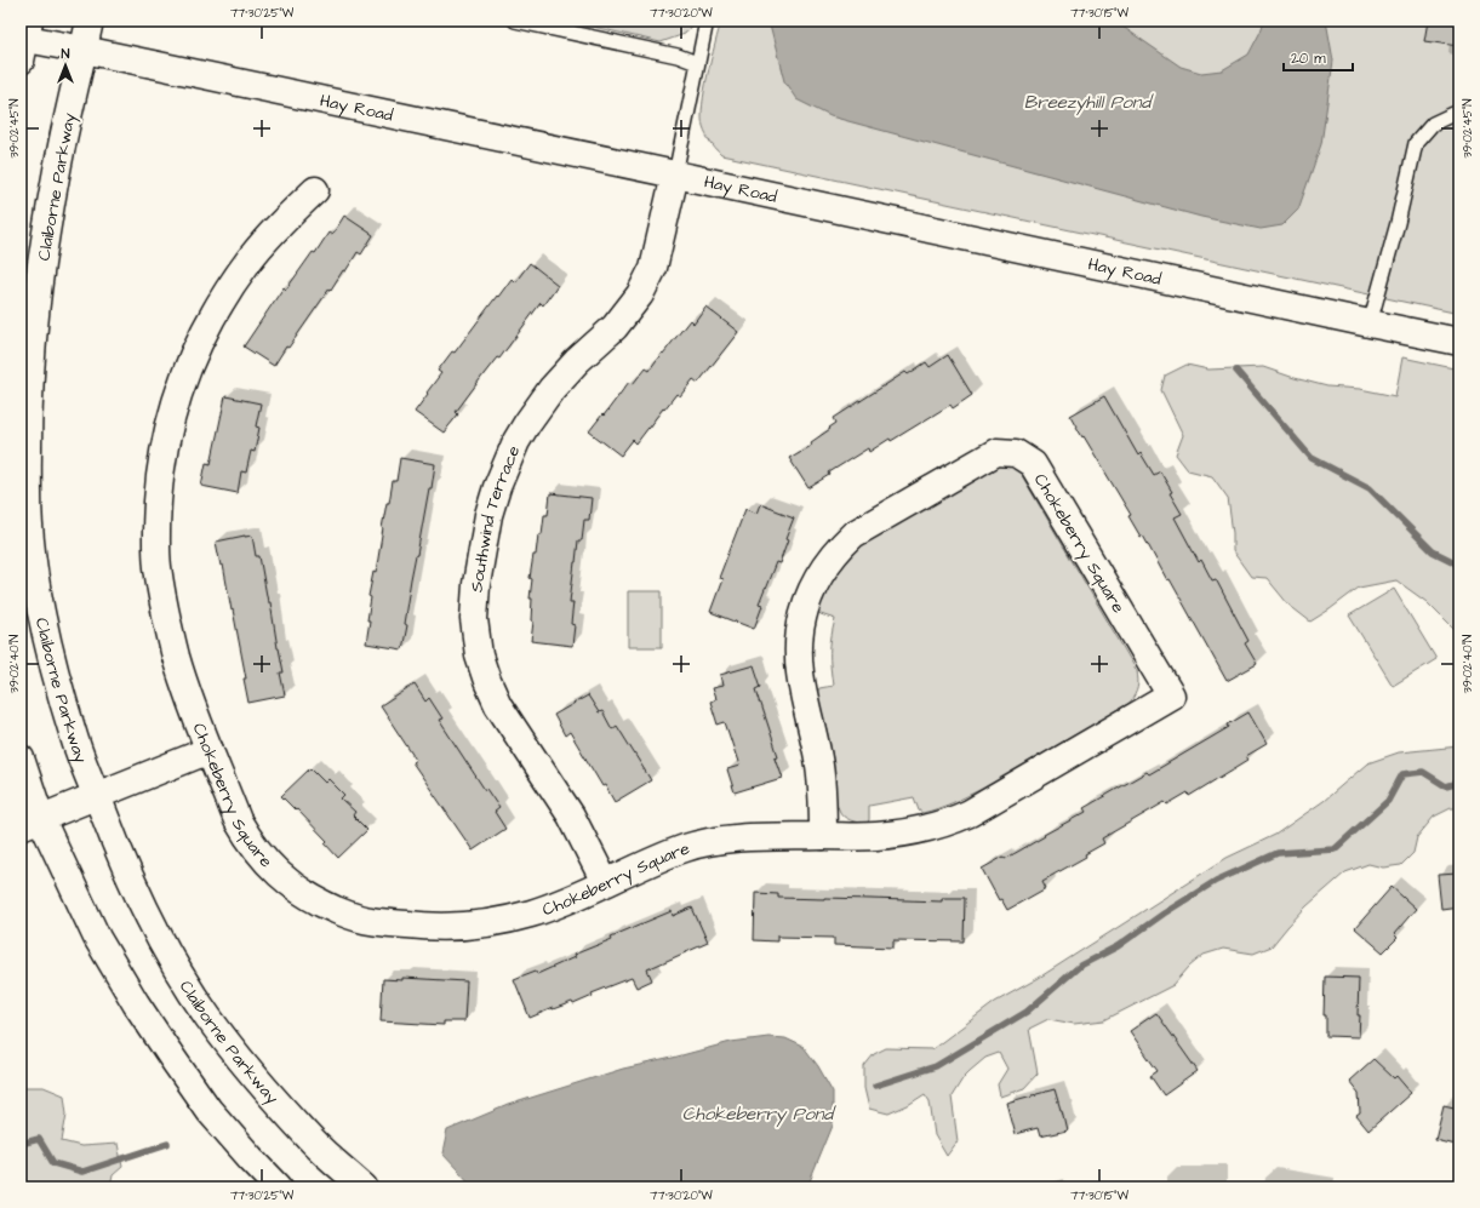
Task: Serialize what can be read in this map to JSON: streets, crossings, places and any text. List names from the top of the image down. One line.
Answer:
{"streets":{"street":["Hay Road","Claiborne Parkway","Southwind Terrace","Chokeberry Square"]},"crossings":[["Hay Road","Claiborne Parkway"],["Hay Road","Southwind Terrace"],["Southwind Terrace","Chokeberry Square"]],"water":["Breezyhill Pond","Chokeberry Pond"],"scale_bar":"20 m","north":"top","coordinates":["77°30'25\"W","77°30'20\"W","77°30'15\"W","39°02'45\"N","39°02'40\"N"]}
